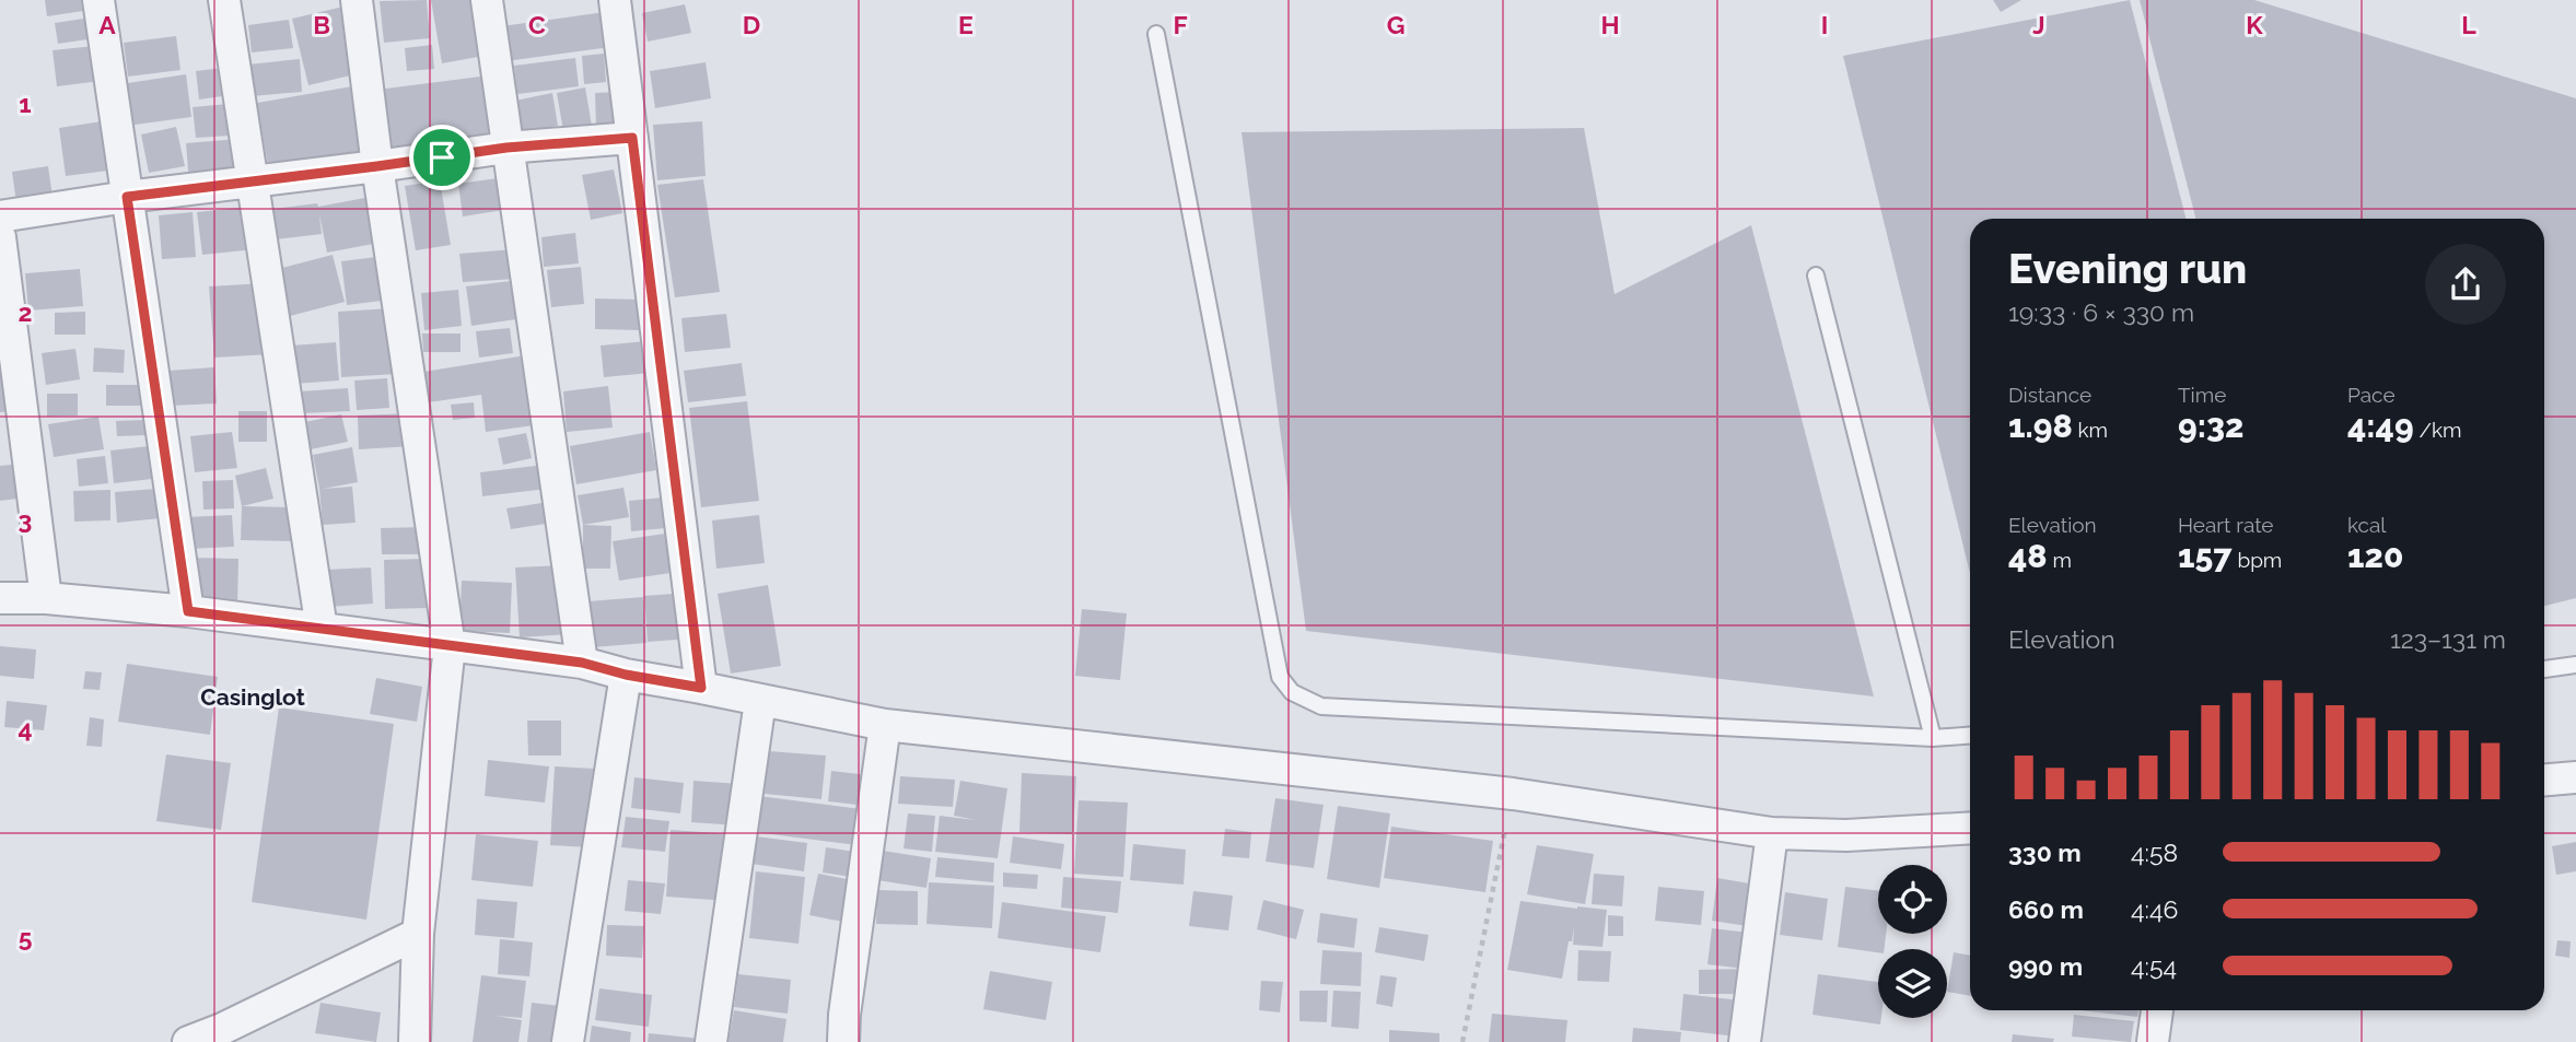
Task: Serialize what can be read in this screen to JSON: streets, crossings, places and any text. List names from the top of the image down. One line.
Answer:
{"districts":["Casinglot"],"page":{"heading":["Evening run","19:33 · 6 × 330 m"],"stats":[["Distance","1.98 km"],["Time","9:32"],["Pace","4:49 /km"],["Elevation","48 m"],["Heart rate","157 bpm"],["kcal","120"]],"chart":["Elevation","123–131 m"],"list":[{"name":"330 m","note":"4:58"},{"name":"660 m","note":"4:46"},{"name":"990 m","note":"4:54"}]},"grid":{"columns":["A","B","C","D","E","F","G","H","I","J","K","L"],"rows":["1","2","3","4","5"]}}
